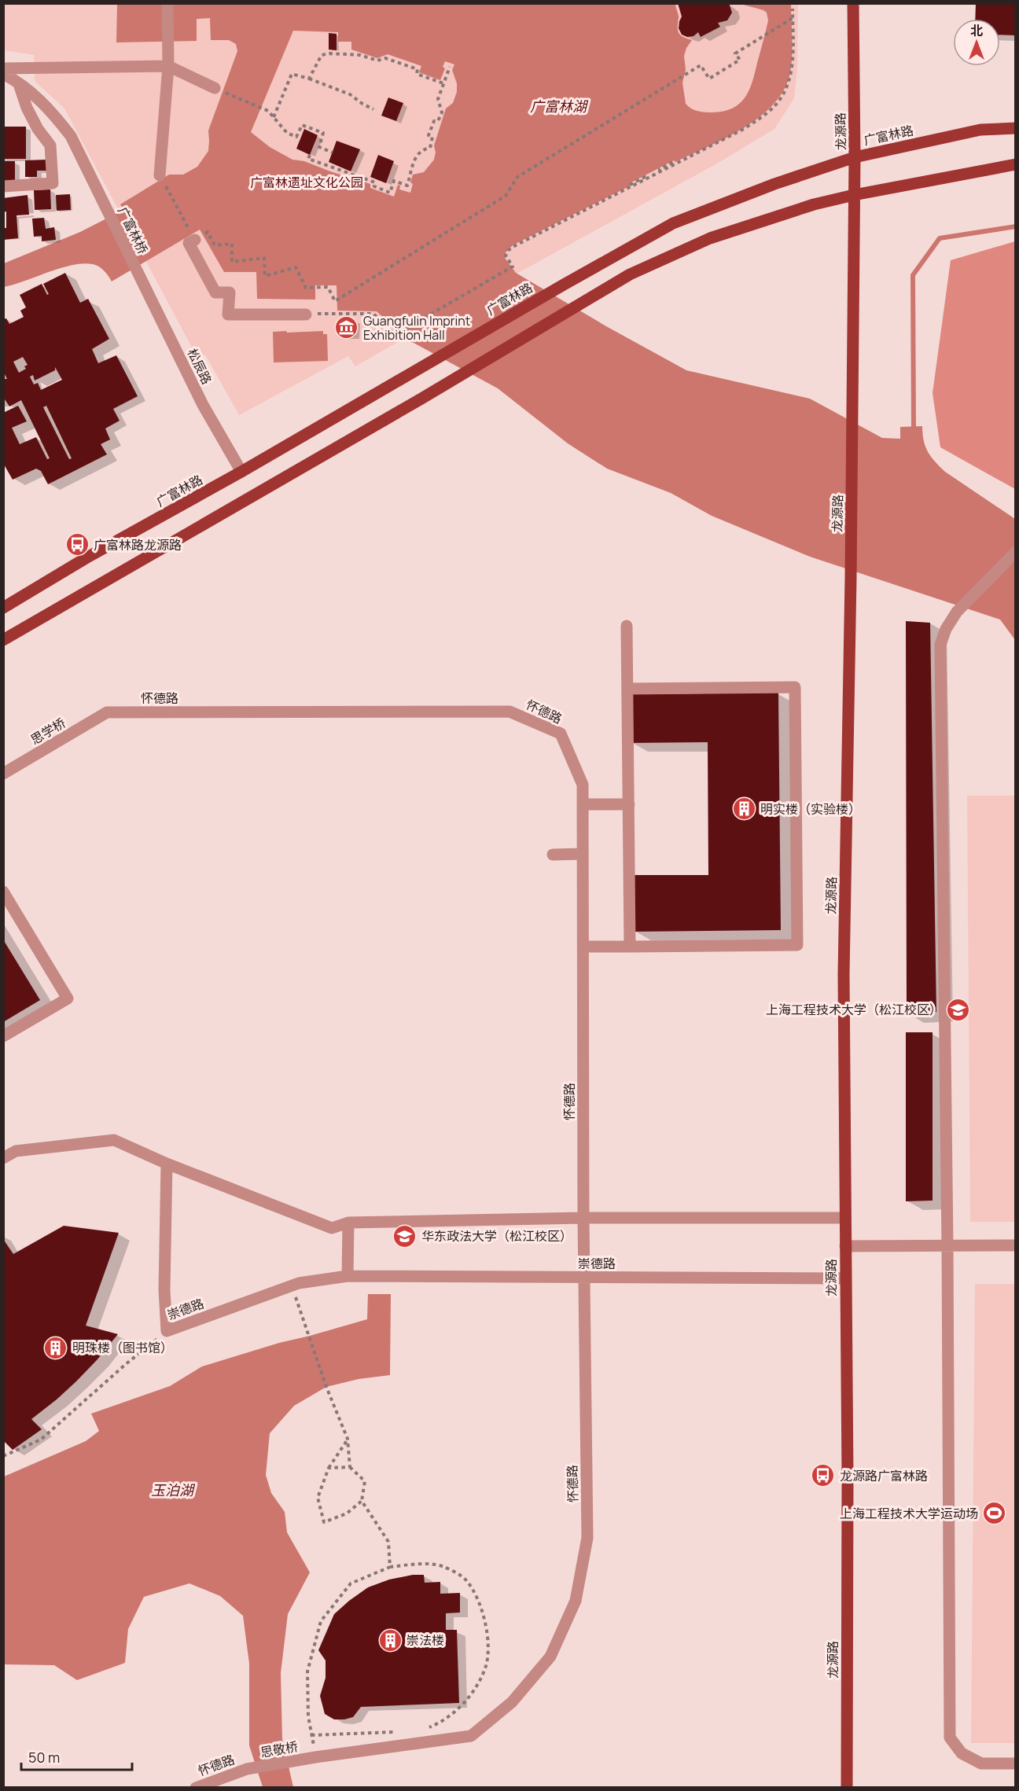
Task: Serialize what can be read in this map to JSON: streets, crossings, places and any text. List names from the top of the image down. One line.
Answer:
{"streets":{"main road":["龙源路","广富林路"],"street":["广富林桥","松辰路","怀德路","思学桥","崇德路","思敬桥"]},"crossings":[["龙源路","广富林路"],["龙源路","崇德路"],["广富林路","松辰路"],["广富林桥","松辰路"],["怀德路","思学桥"],["怀德路","崇德路"],["怀德路","思敬桥"]],"water":["广富林湖","玉泊湖"],"parks":["广富林遗址文化公园"],"places":{"museum":["Guangfulin Imprint Exhibition Hall"],"bus stop":["广富林路龙源路","龙源路广富林路"],"building":["明实楼（实验楼）","明珠楼（图书馆）","崇法楼"],"school or university":["上海工程技术大学（松江校区）","华东政法大学（松江校区）"],"sports":["上海工程技术大学运动场"]},"scale_bar":"50 m","north":"top"}
